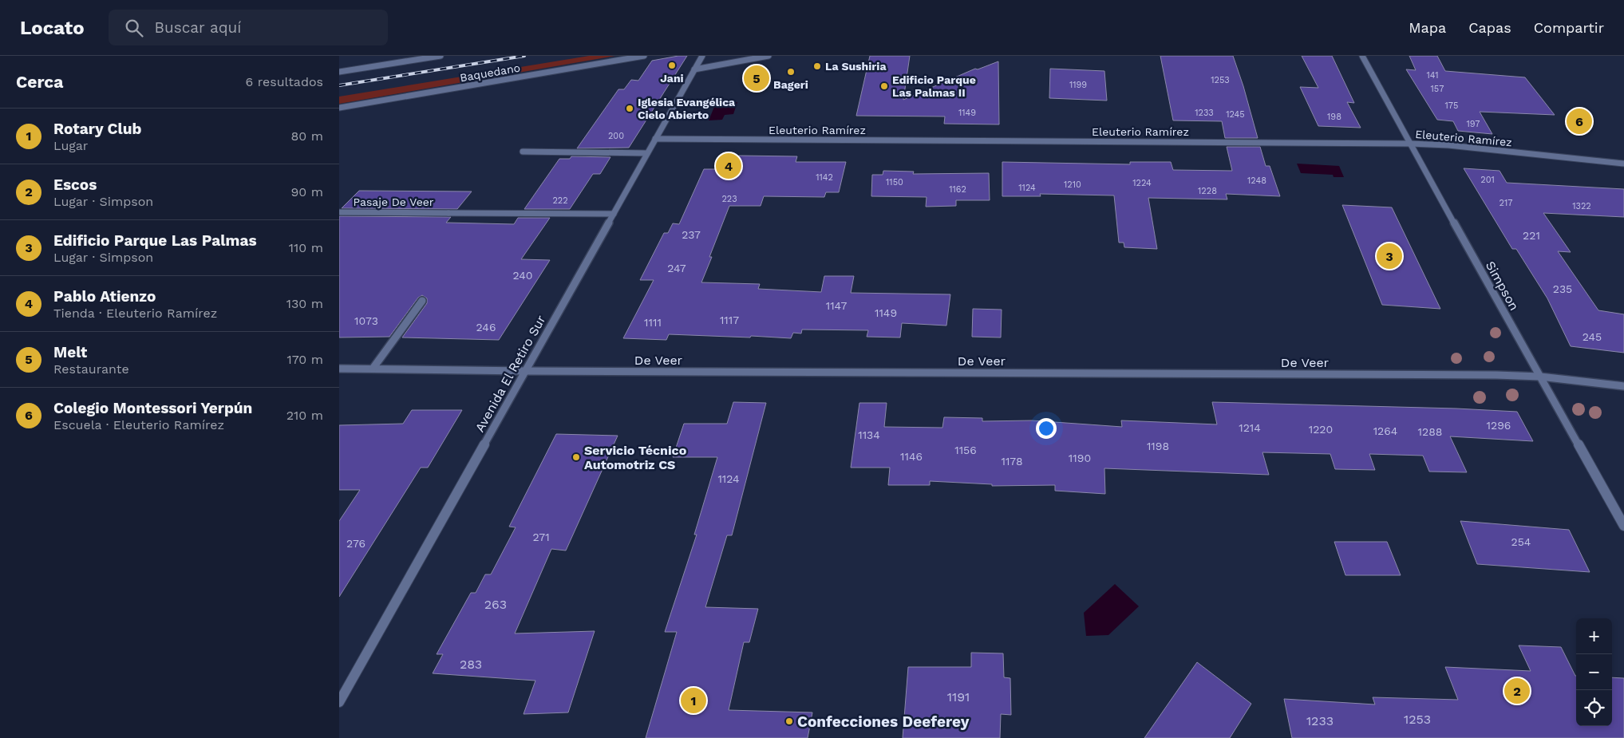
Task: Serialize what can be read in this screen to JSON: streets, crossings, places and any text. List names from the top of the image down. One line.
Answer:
{"streets":{"street":["Baquedano","Eleuterio Ramírez","Pasaje De Veer","Simpson","De Veer","Avenida El Retiro Sur"]},"crossings":[["Eleuterio Ramírez","Simpson"],["Eleuterio Ramírez","Avenida El Retiro Sur"],["Pasaje De Veer","Avenida El Retiro Sur"],["Simpson","De Veer"],["De Veer","Avenida El Retiro Sur"]],"places":["Jani","La Sushiria","Bageri","Edificio Parque Las Palmas II","Iglesia Evangélica Cielo Abierto","Servicio Técnico Automotriz CS","Confecciones Deeferey"],"house_numbers":["141","1253","1199","157","175","1149","1233","1245","198","197","200","1142","201","1248","1150","1224","1210","1124","1162","1228","223","222","217","1322","237","221","247","240","235","1147","1149","1117","1073","1111","246","245","1296","1214","1220","1264","1288","1134","1198","1156","1146","1190","1178","1124","271","254","276","263","283","1191","1253","1233"],"page":{"header":"Locato","search":"Buscar aquí","nav":["Mapa","Capas","Compartir"],"heading":["Cerca","6 resultados"],"pins":["5","6","4","3","2","1"],"list":[{"mark":"1","name":"Rotary Club","note":"Lugar","value":"80 m"},{"mark":"2","name":"Escos","note":"Lugar · Simpson","value":"90 m"},{"mark":"3","name":"Edificio Parque Las Palmas","note":"Lugar · Simpson","value":"110 m"},{"mark":"4","name":"Pablo Atienzo","note":"Tienda · Eleuterio Ramírez","value":"130 m"},{"mark":"5","name":"Melt","note":"Restaurante","value":"170 m"},{"mark":"6","name":"Colegio Montessori Yerpún","note":"Escuela · Eleuterio Ramírez","value":"210 m"}],"map_buttons":["+","−"]}}
